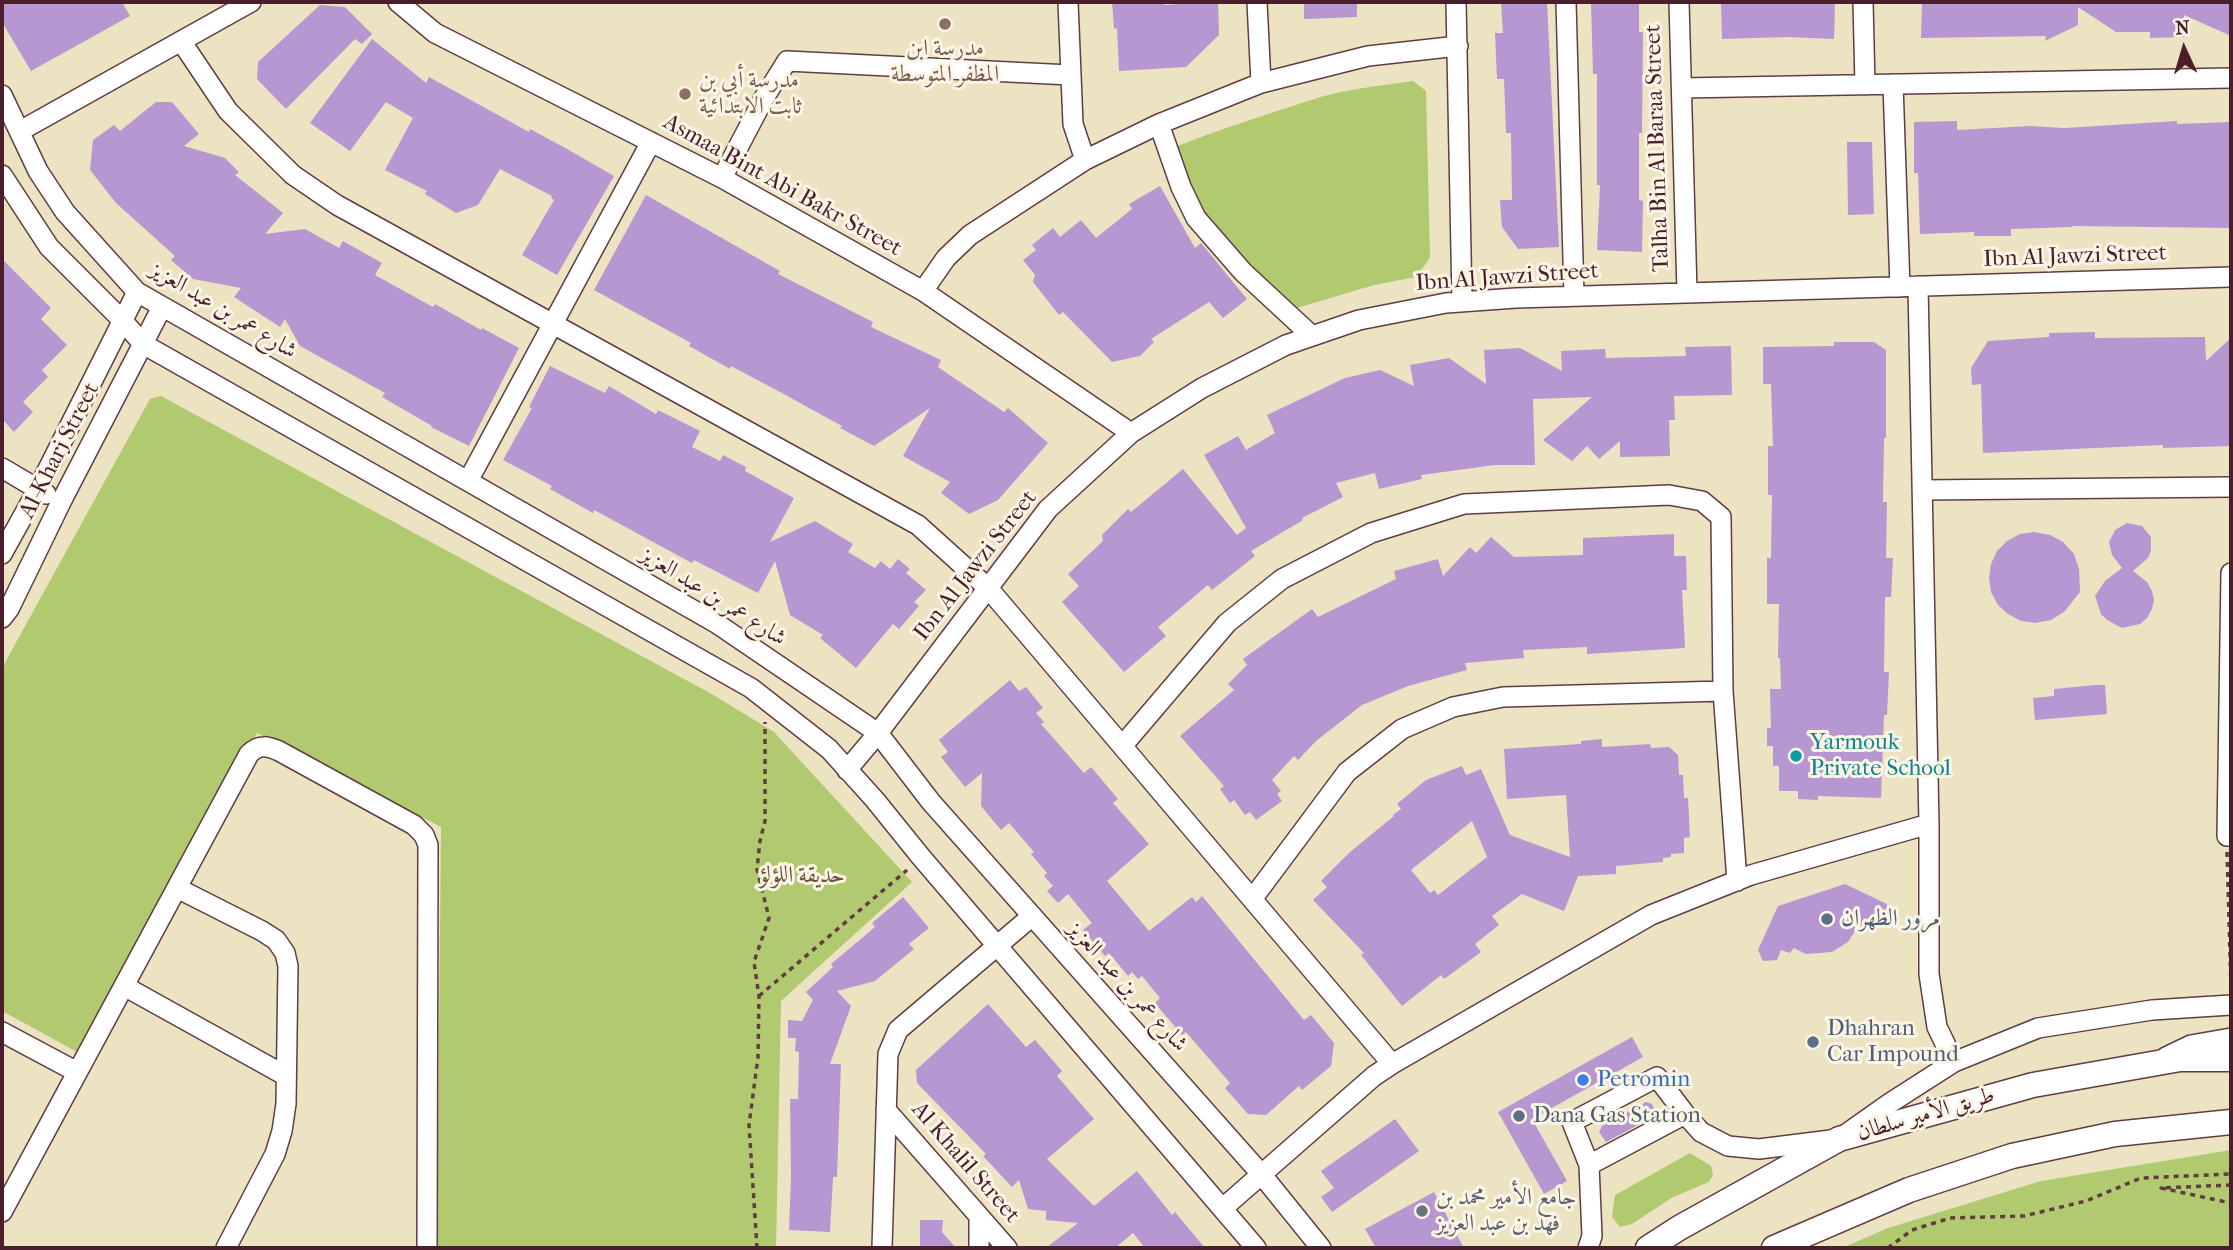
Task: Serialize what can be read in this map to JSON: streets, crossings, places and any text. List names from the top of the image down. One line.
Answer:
{"streets":{"main road":["طريق الأمير سلطان"],"street":["Talha Bin Al Baraa Street","Asmaa Bint Abi Bakr Street","Ibn Al Jawzi Street","شارع عمر بن عبد العزيز","Al-Kharj Street","Al Khalil Street"]},"crossings":[["Talha Bin Al Baraa Street","Ibn Al Jawzi Street"],["Asmaa Bint Abi Bakr Street","Ibn Al Jawzi Street"],["Ibn Al Jawzi Street","شارع عمر بن عبد العزيز"],["شارع عمر بن عبد العزيز","Al-Kharj Street"]],"parks":["حديقة اللؤلؤ"],"places":["مدرسة ابن المظفر المتوسطة","مدرسة أبي بن ثابت الابتدائية","Yarmouk Private School","مرور الظهران","Dhahran Car Impound","Petromin","Dana Gas Station","جامع الأمير محمد بن فهد بن عبد العزيز"],"north":"top"}
